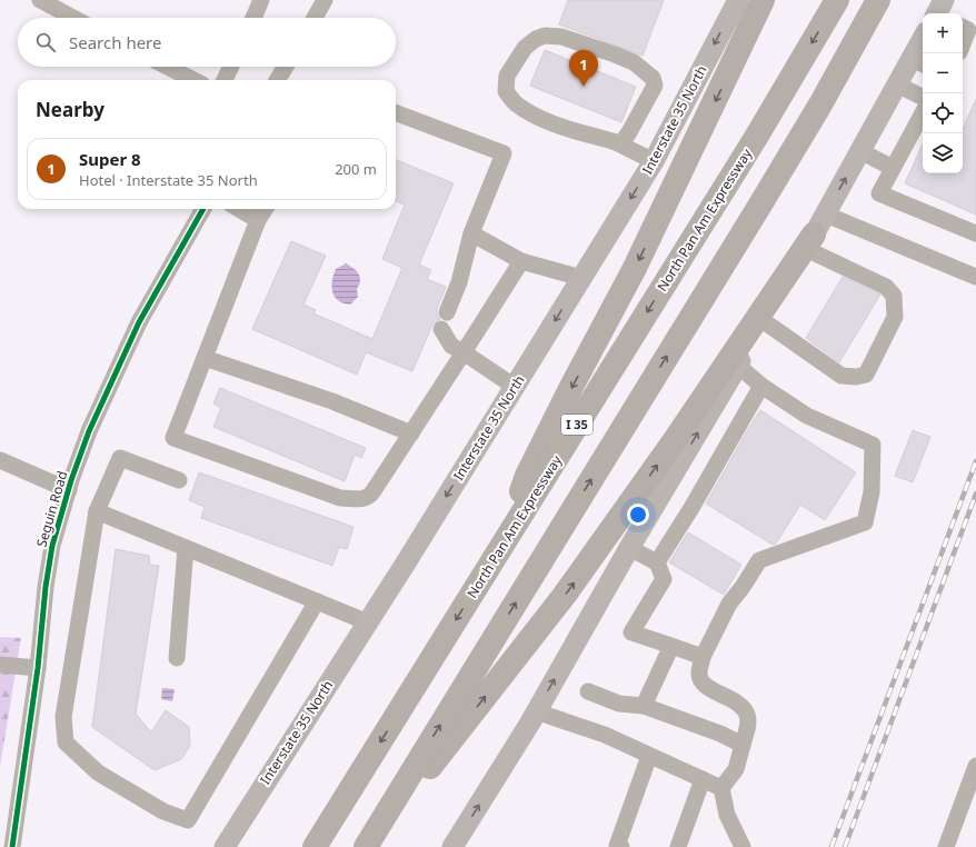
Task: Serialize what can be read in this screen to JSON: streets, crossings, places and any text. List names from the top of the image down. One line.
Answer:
{"streets":{"highway":["North Pan Am Expressway","I 35"],"main road":["Interstate 35 North"],"street":["Seguin Road"]},"page":{"map_buttons":["+","−"],"search":"Search here","pins":"1","heading":"Nearby","list":[{"mark":"1","name":"Super 8","note":"Hotel · Interstate 35 North","value":"200 m"}]}}
